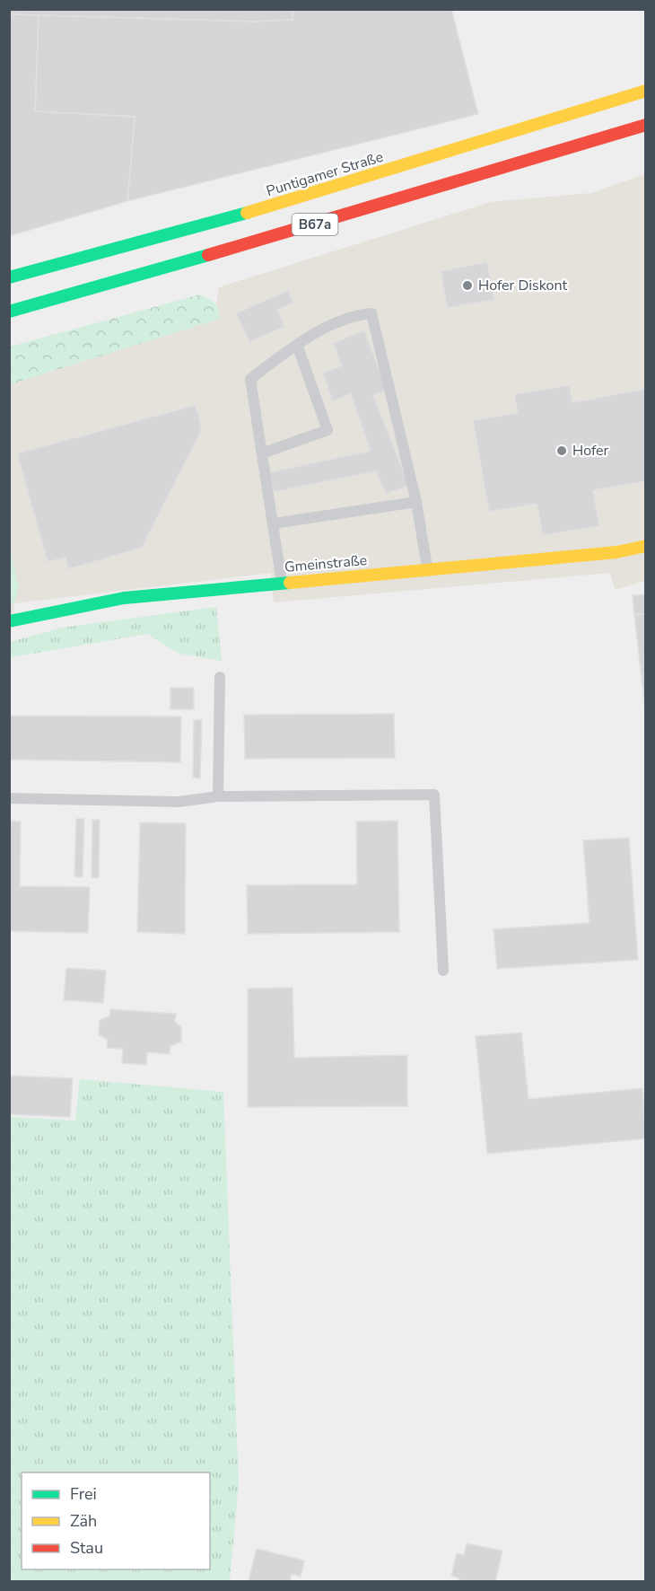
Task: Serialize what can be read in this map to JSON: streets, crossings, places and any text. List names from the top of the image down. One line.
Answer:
{"streets":{"main road":["Puntigamer Straße","B67a","Gmeinstraße"]},"places":["Hofer Diskont","Hofer"],"legend":["Frei","Zäh","Stau"]}
